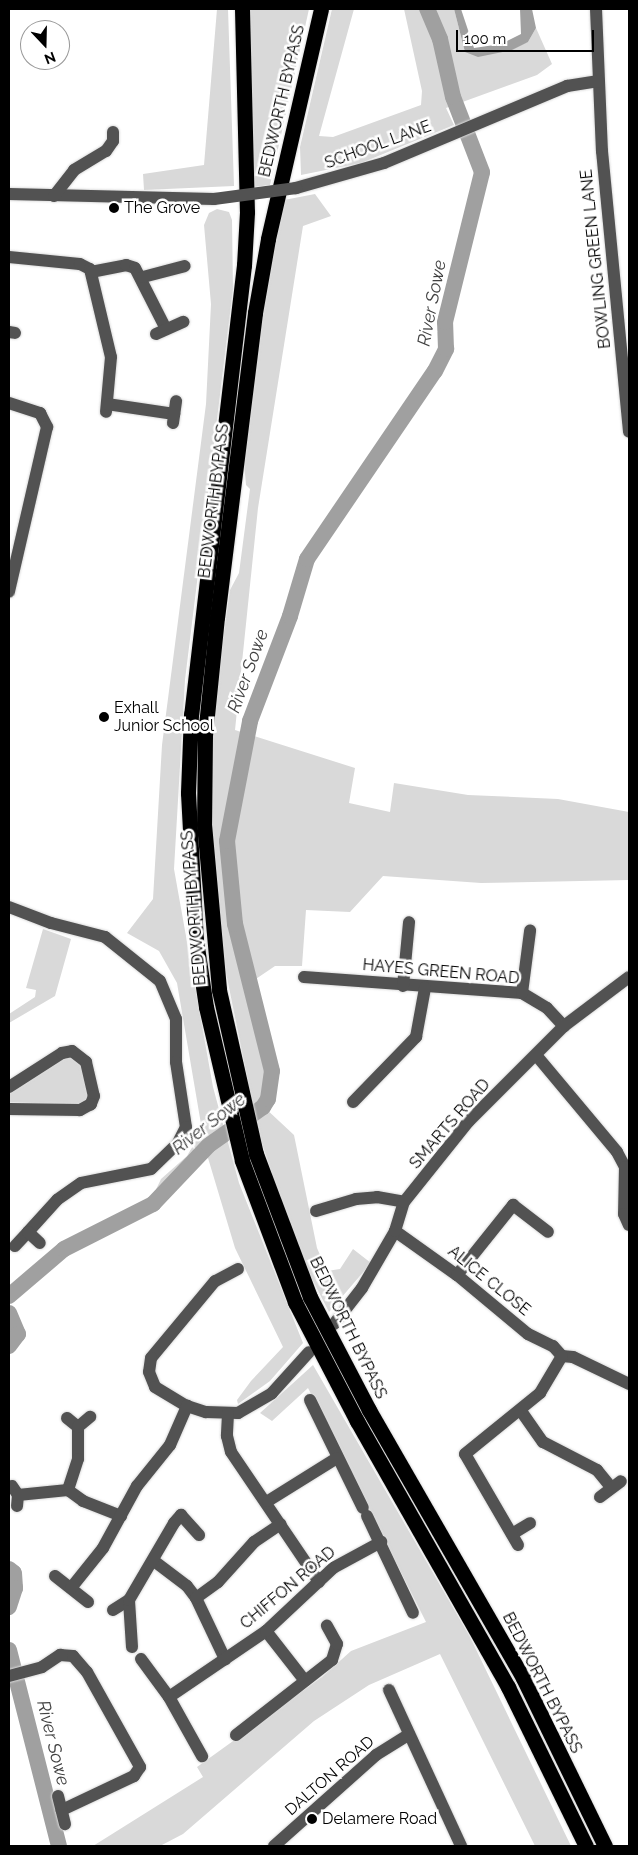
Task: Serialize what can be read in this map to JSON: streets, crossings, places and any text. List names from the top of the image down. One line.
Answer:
{"streets":{"highway":["BEDWORTH BYPASS"],"street":["SCHOOL LANE","BOWLING GREEN LANE","HAYES GREEN ROAD","SMARTS ROAD","ALICE CLOSE","CHIFFON ROAD","DALTON ROAD"]},"crossings":[["SCHOOL LANE","BOWLING GREEN LANE"],["HAYES GREEN ROAD","SMARTS ROAD"],["SMARTS ROAD","ALICE CLOSE"]],"water":["River Sowe"],"places":["The Grove","Exhall Junior School","Delamere Road"],"scale_bar":"100 m","north":"bottom"}
